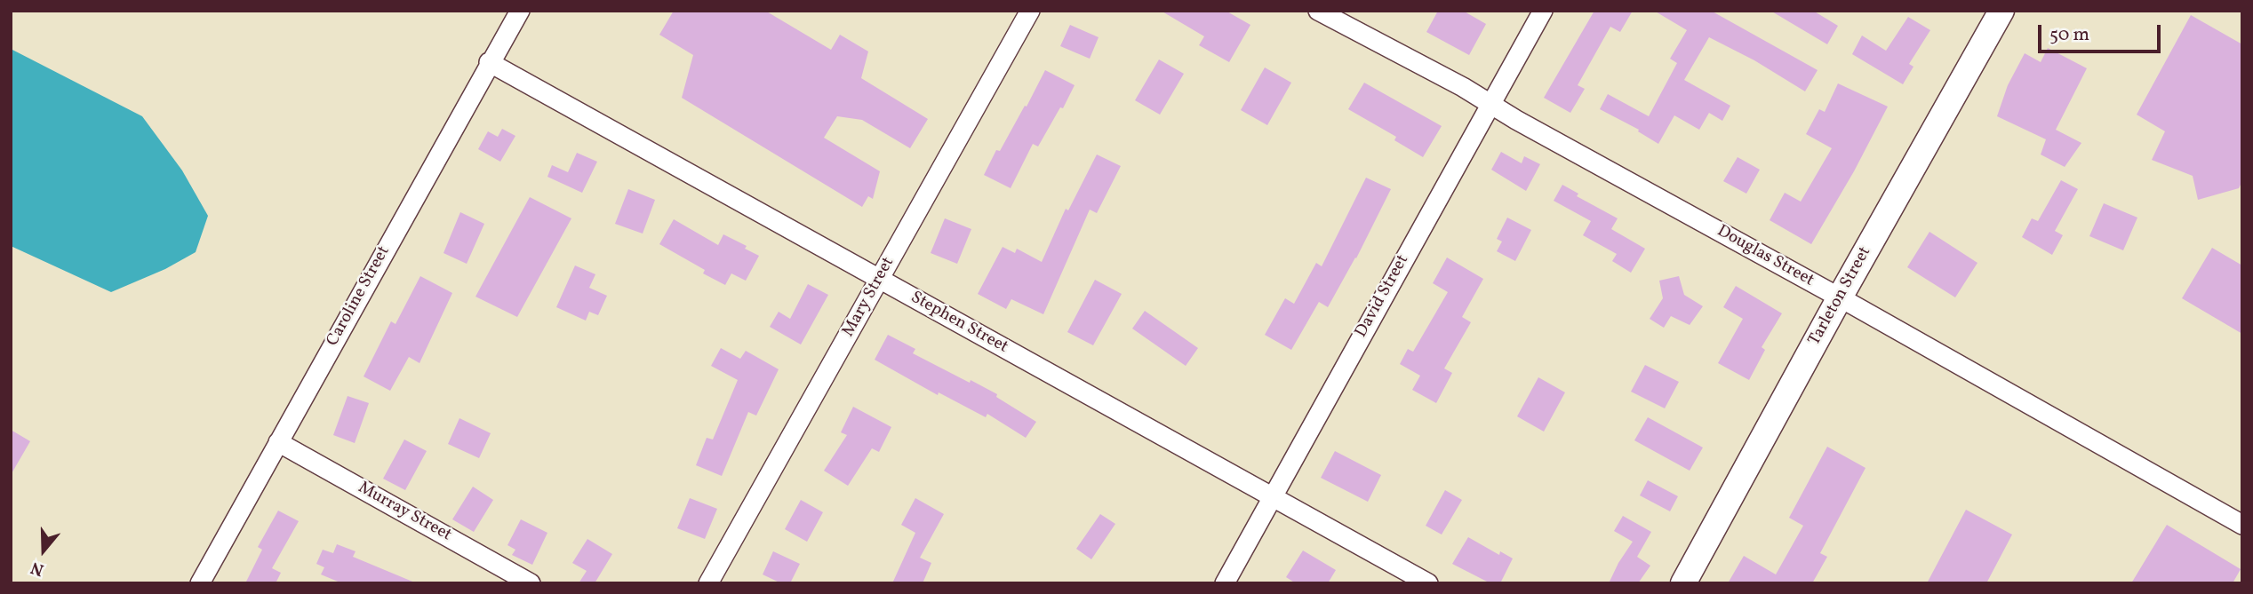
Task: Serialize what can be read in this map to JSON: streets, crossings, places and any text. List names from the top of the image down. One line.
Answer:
{"streets":{"main road":["Tarleton Street"],"street":["Douglas Street","Caroline Street","David Street","Mary Street","Stephen Street","Murray Street"]},"crossings":[["Douglas Street","David Street"],["Douglas Street","Tarleton Street"],["Caroline Street","Stephen Street"],["Caroline Street","Murray Street"],["David Street","Stephen Street"],["Mary Street","Stephen Street"]],"scale_bar":"50 m","north":"bottom"}
